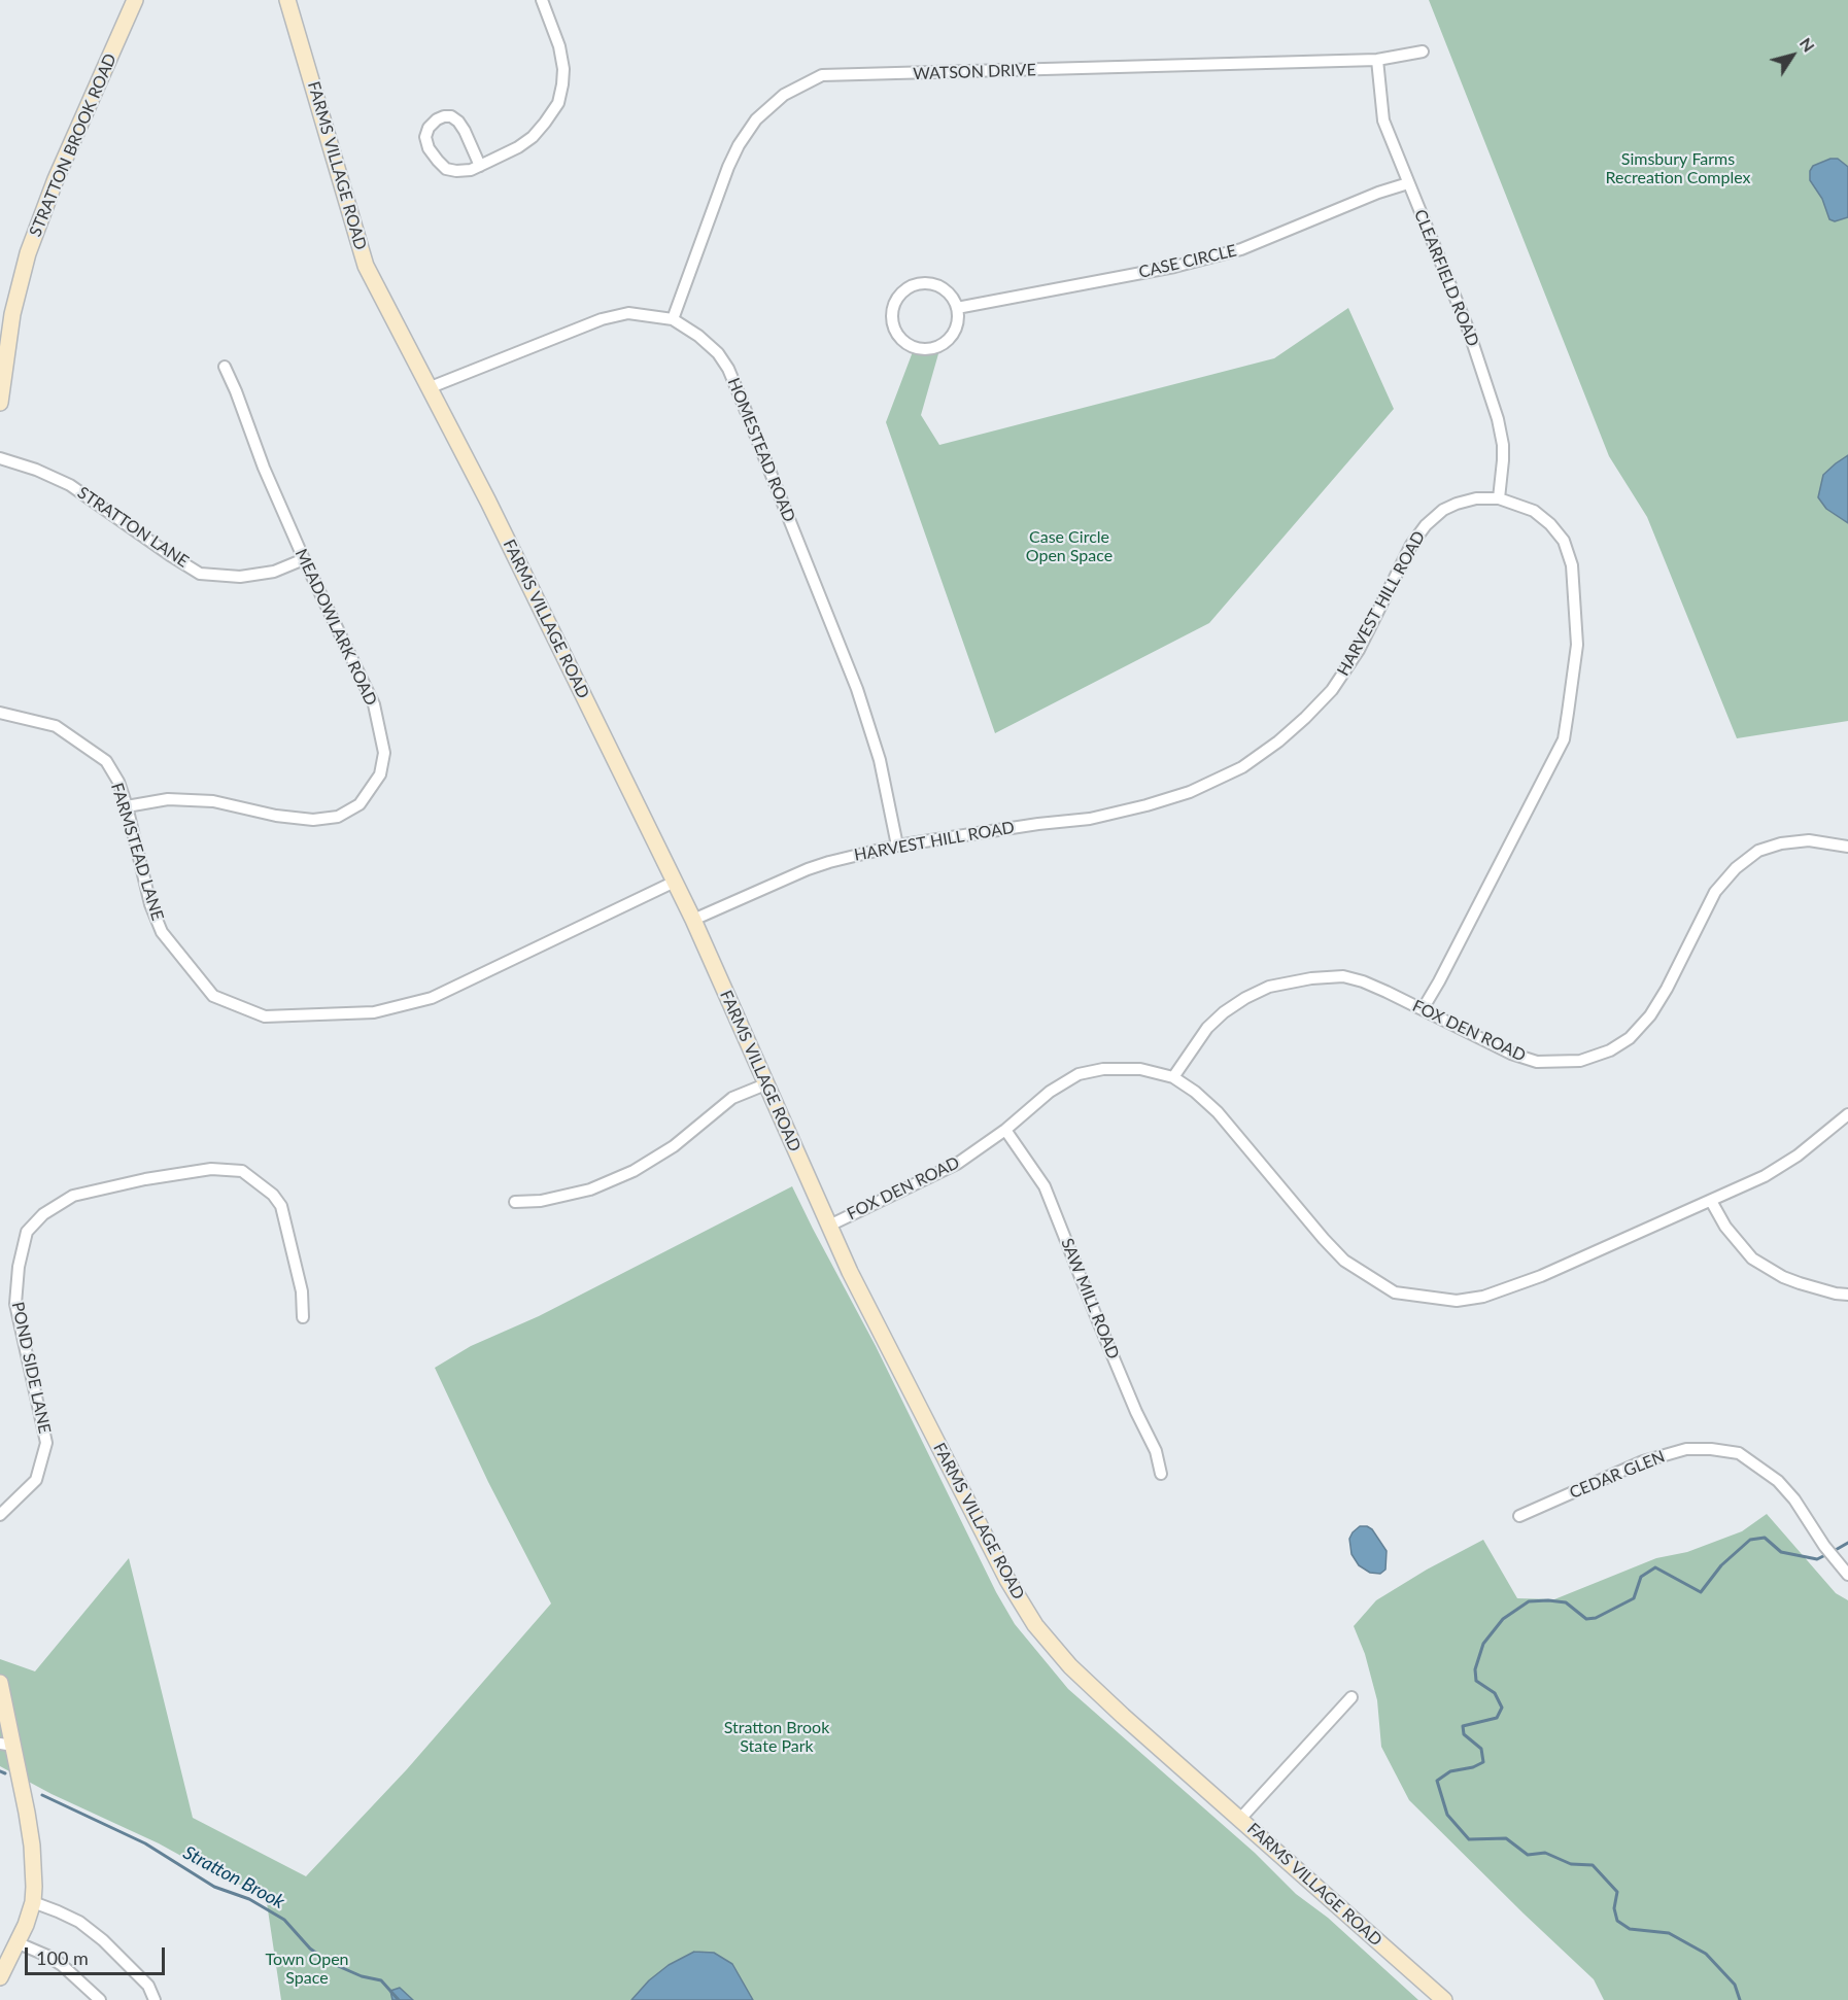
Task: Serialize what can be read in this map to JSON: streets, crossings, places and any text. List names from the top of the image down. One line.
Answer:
{"streets":{"main road":["STRATTON BROOK ROAD","FARMS VILLAGE ROAD"],"street":["WATSON DRIVE","CASE CIRCLE","CLEARFIELD ROAD","HOMESTEAD ROAD","STRATTON LANE","HARVEST HILL ROAD","MEADOWLARK ROAD","FARMSTEAD LANE","FOX DEN ROAD","SAW MILL ROAD","POND SIDE LANE","CEDAR GLEN"]},"crossings":[["WATSON DRIVE","CLEARFIELD ROAD"],["WATSON DRIVE","HOMESTEAD ROAD"],["FARMS VILLAGE ROAD","HOMESTEAD ROAD"],["FARMS VILLAGE ROAD","HARVEST HILL ROAD"],["FARMS VILLAGE ROAD","FARMSTEAD LANE"],["FARMS VILLAGE ROAD","FOX DEN ROAD"],["CASE CIRCLE","CLEARFIELD ROAD"],["CLEARFIELD ROAD","HARVEST HILL ROAD"],["HOMESTEAD ROAD","HARVEST HILL ROAD"],["STRATTON LANE","MEADOWLARK ROAD"],["HARVEST HILL ROAD","FOX DEN ROAD"],["MEADOWLARK ROAD","FARMSTEAD LANE"],["FOX DEN ROAD","SAW MILL ROAD"]],"water":["Stratton Brook"],"parks":["Simsbury Farms Recreation Complex","Case Circle Open Space","Stratton Brook State Park","Town Open Space"],"scale_bar":"100 m","north":"top right"}
